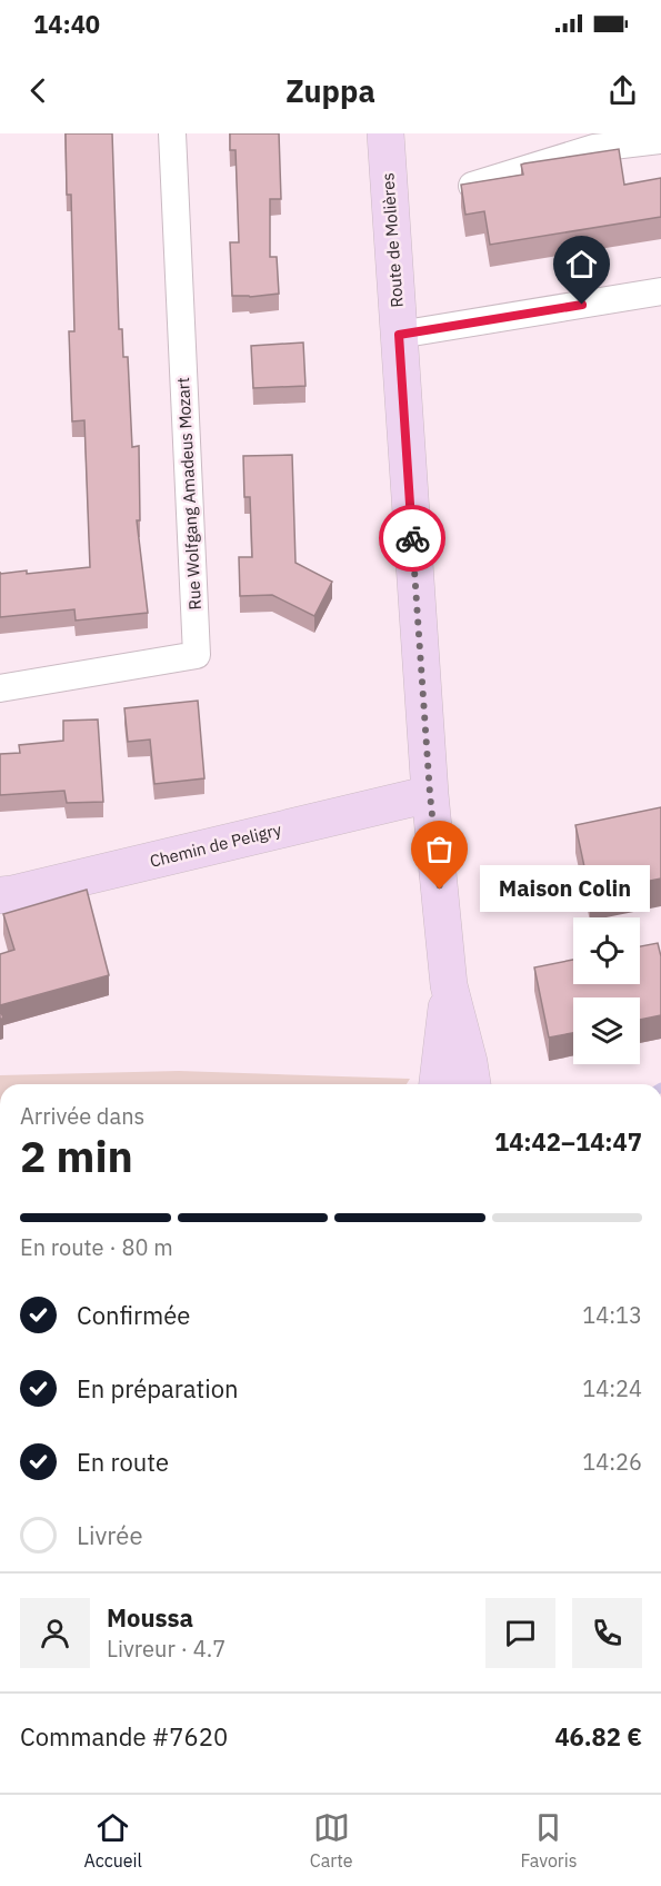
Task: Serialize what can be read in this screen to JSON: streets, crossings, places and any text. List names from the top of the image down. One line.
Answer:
{"streets":{"main road":["Route de Molières","Chemin de Peligry"],"street":["Rue Wolfgang Amadeus Mozart"]},"crossings":[["Route de Molières","Chemin de Peligry"]],"places":["Maison Colin"],"page":{"status":"14:40","header":"Zuppa","bubble":"Maison Colin","heading":["2 min","Arrivée dans","14:42–14:47"],"panel":["Moussa","Livreur · 4.7","Commande #7620","46.82 €"],"bar":"En route · 80 m","list":[["Confirmée","14:13"],["En préparation","14:24"],["En route","14:26"],"Livrée"],"tabs":["Accueil","Carte","Favoris"]}}
